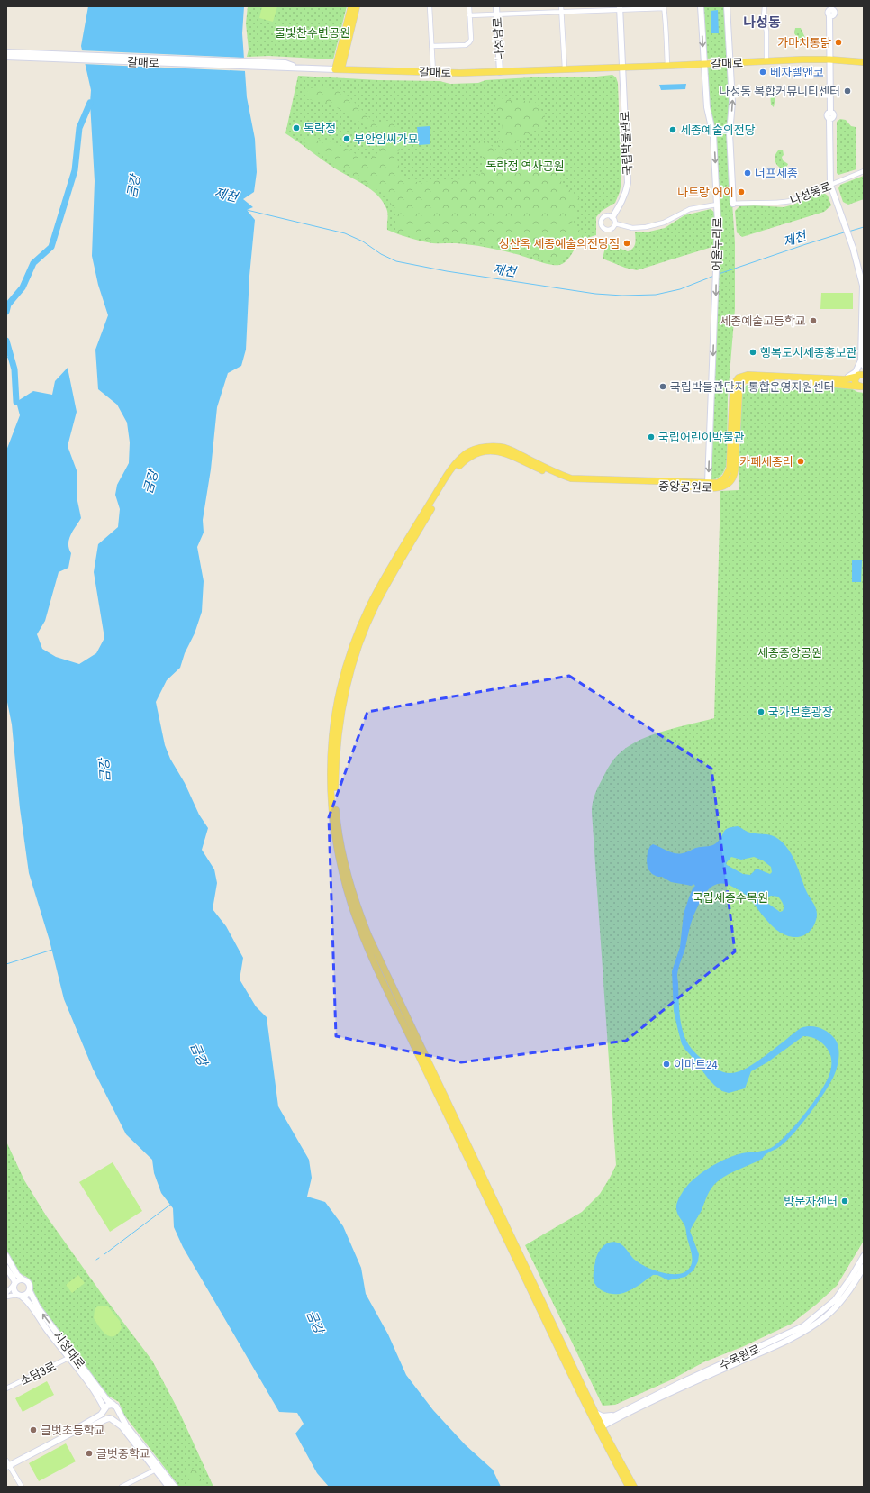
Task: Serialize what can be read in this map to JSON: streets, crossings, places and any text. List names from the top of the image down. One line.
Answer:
{"streets":{"main road":["갈매로","중앙공원로"],"street":["나성남로","국립박물관로","나성동로","어울누리로","시청대로","수목원로","소담3로"]},"crossings":[["나성남로","갈매로"],["갈매로","국립박물관로"],["갈매로","어울누리로"],["나성동로","어울누리로"],["어울누리로","중앙공원로"],["시청대로","소담3로"]],"districts":["나성동"],"water":["금강","제천"],"parks":["물빛찬수변공원","독락정 역사공원","세종중앙공원","국립세종수목원"],"places":["가마치통닭","베자렐앤코","나성동 복합커뮤니티센터","독락정","세종예술의전당","부안임씨가묘","너프세종","나트랑 어이","성산옥 세종예술의전당점","세종예술고등학교","행복도시세종홍보관","국립박물관단지 통합운영지원센터","국립어린이박물관","카페세종리","국가보훈광장","이마트24","방문자센터","글벗초등학교","글벗중학교"]}
